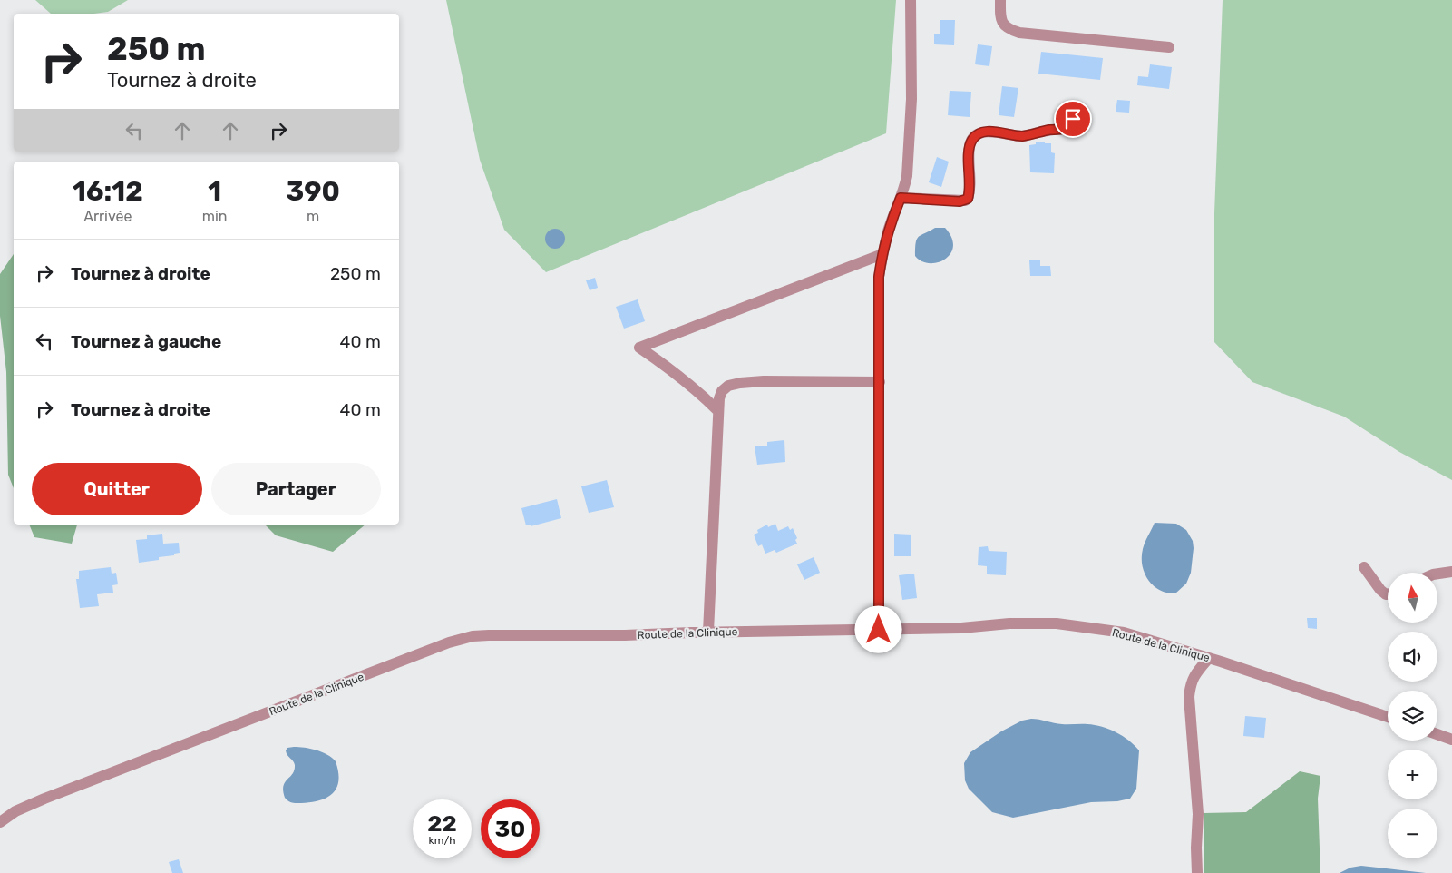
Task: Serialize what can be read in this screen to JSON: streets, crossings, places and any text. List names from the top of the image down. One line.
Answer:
{"streets":{"street":["Route de la Clinique"]},"north":"top","page":{"turn":["250 m","Tournez à droite"],"eta":["16:12","Arrivée","1","min","390","m"],"list":[{"name":"Tournez à droite","value":"250 m"},{"name":"Tournez à gauche","value":"40 m"},{"name":"Tournez à droite","value":"40 m"}],"buttons":["Quitter","Partager"],"map_buttons":["+","−"],"speed":"22 km/h","limit":"30"}}
